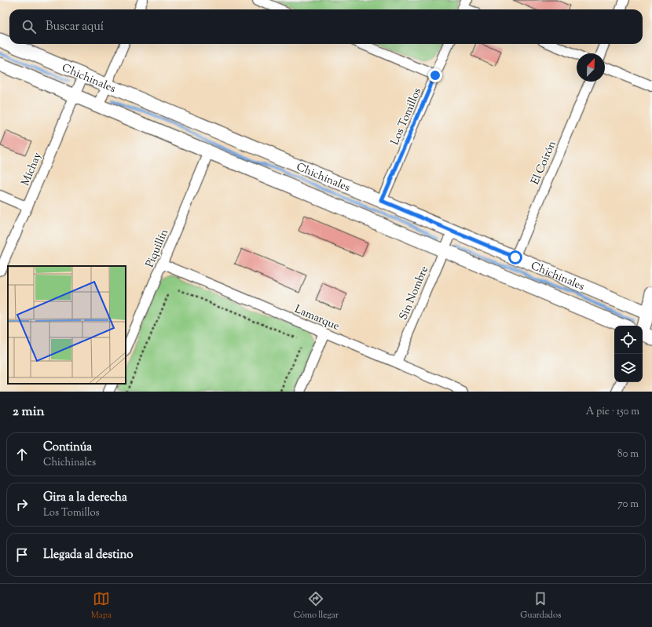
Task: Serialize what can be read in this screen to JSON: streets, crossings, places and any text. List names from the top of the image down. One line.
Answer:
{"streets":{"street":["Chichinales","Los Tomillos","El Coirón","Michay","Piquillín","Sin Nombre","Lamarque"]},"crossings":[["Chichinales","Los Tomillos"],["Chichinales","El Coirón"],["Chichinales","Michay"],["Chichinales","Piquillín"],["Chichinales","Sin Nombre"],["Piquillín","Lamarque"],["Sin Nombre","Lamarque"]],"north":"top right","page":{"search":"Buscar aquí","heading":["2 min","A pie · 150 m"],"list":[["Continúa","Chichinales","80 m"],["Gira a la derecha","Los Tomillos","70 m"],"Llegada al destino"],"nav":["Mapa","Cómo llegar","Guardados"]}}
